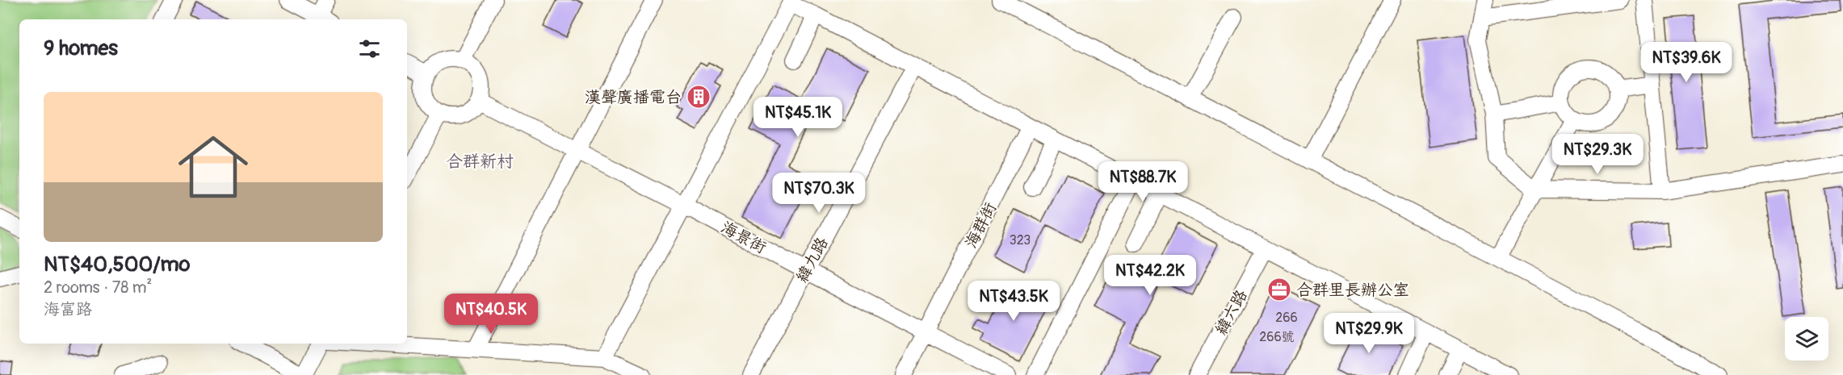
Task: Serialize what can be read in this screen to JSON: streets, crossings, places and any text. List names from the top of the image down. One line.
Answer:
{"streets":{"street":["海群街","海景街","緯九路","緯六路"]},"crossings":[["海群街","海景街"],["海景街","緯九路"]],"districts":["合群新村"],"places":{"building":["漢聲廣播電台"],"office":["合群里長辦公室"]},"house_numbers":["323","266","266號"],"page":{"heading":"9 homes","price":["NT$39.6K","NT$45.1K","NT$29.3K","NT$88.7K","NT$70.3K","NT$42.2K","NT$43.5K","NT$40.5K","NT$29.9K"],"list":[{"name":"NT$40,500/mo","note":"2 rooms · 78 m² · 海富路"}]}}
